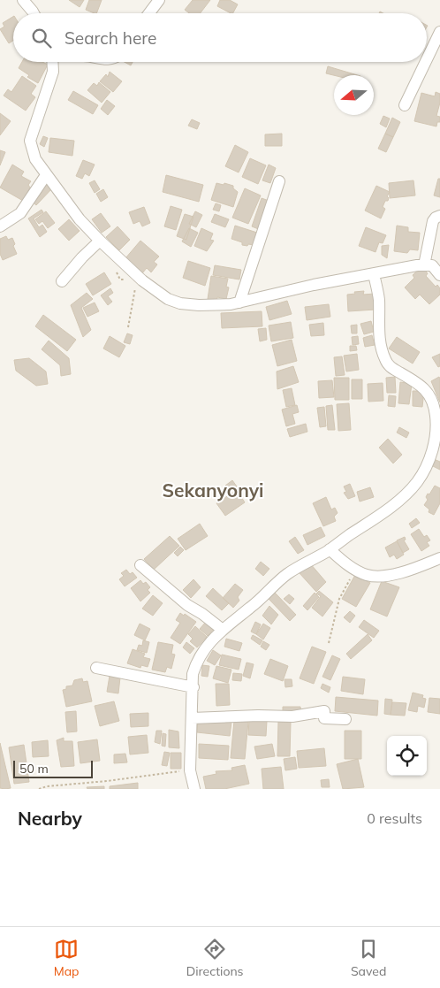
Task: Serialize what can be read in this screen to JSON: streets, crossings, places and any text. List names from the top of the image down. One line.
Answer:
{"districts":["Sekanyonyi"],"scale_bar":"50 m","north":"left","page":{"search":"Search here","scale":"50 m","heading":["Nearby","0 results"],"nav":["Map","Directions","Saved"]}}
